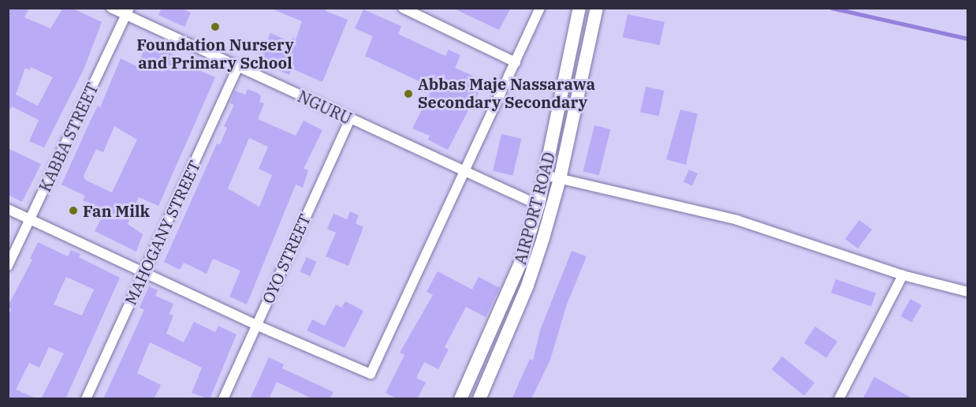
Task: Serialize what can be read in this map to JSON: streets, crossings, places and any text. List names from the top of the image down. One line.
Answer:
{"streets":{"main road":["AIRPORT ROAD"],"street":["NGURU","KABBA STREET","MAHOGANY STREET","OYO STREET"]},"crossings":[["NGURU","KABBA STREET"],["NGURU","AIRPORT ROAD"],["NGURU","MAHOGANY STREET"],["NGURU","OYO STREET"]],"places":["Foundation Nursery and Primary School","Abbas Maje Nassarawa Secondary Secondary","Fan Milk"]}
